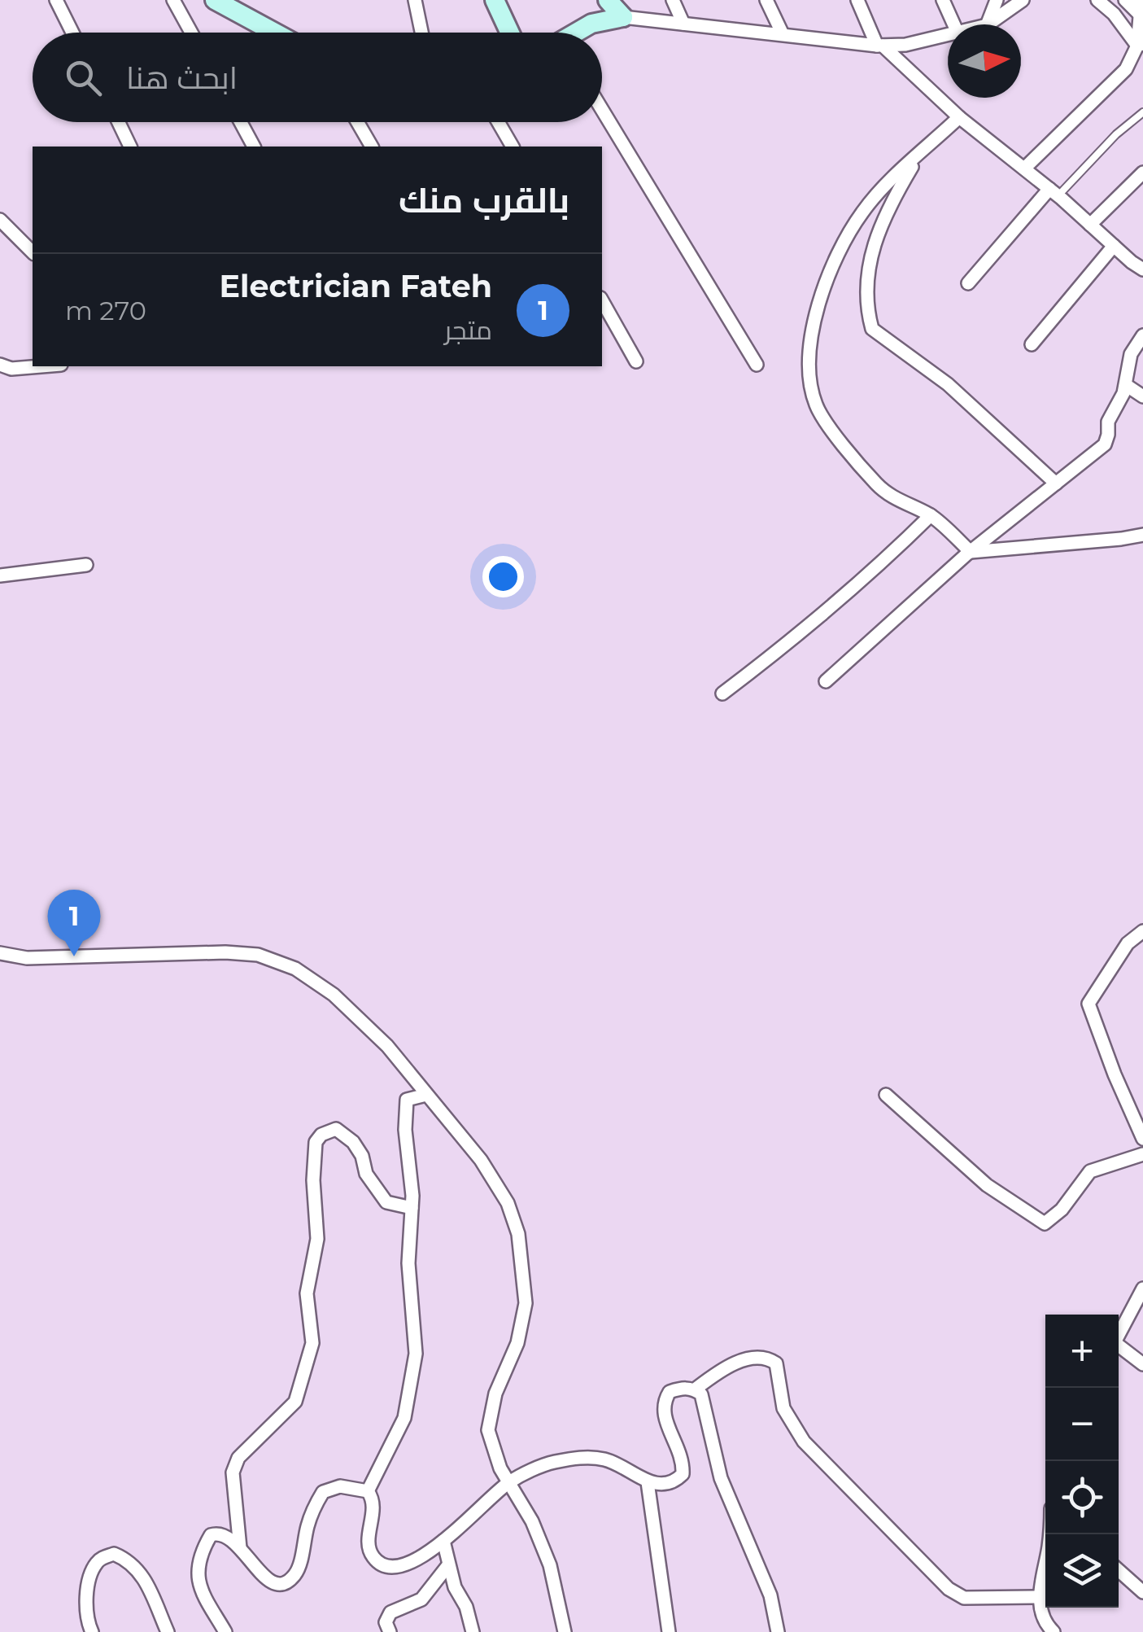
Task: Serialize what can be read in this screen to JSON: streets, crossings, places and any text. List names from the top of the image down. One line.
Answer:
{"north":"right","page":{"search":"ابحث هنا","heading":"بالقرب منك","list":[{"mark":"1","name":"Electrician Fateh","note":"متجر","value":"270 m"}],"pins":"1","map_buttons":["+","−"]}}
